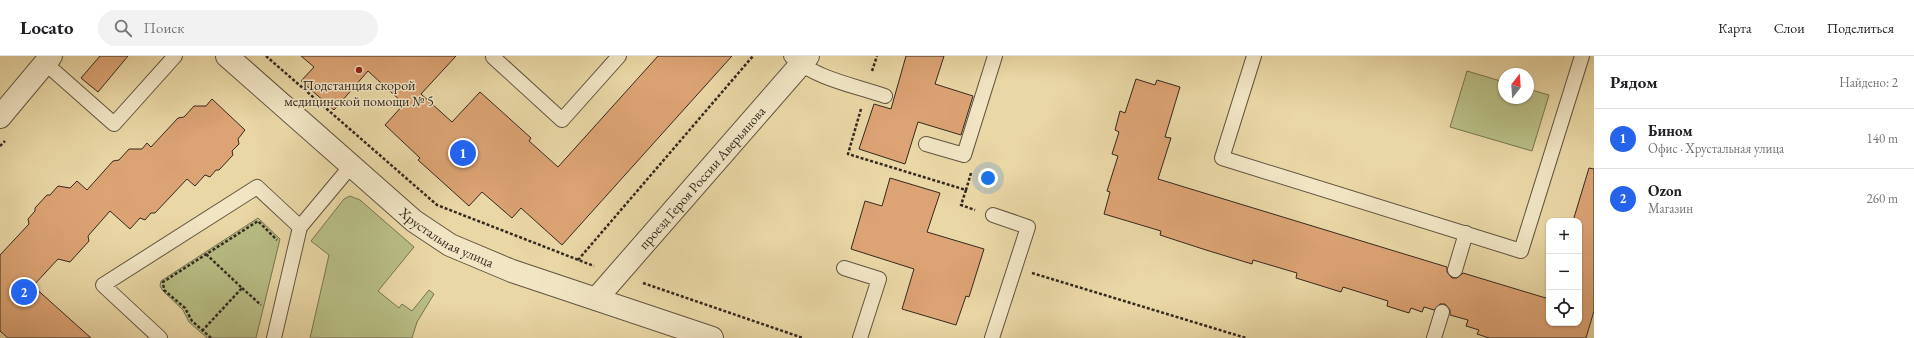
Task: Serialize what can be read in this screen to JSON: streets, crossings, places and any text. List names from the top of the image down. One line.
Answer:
{"streets":{"street":["проезд Героя России Аверьянова","Хрустальная улица"]},"crossings":[["проезд Героя России Аверьянова","Хрустальная улица"]],"places":["Подстанция скорой медицинской помощи № 5"],"north":"top","page":{"header":"Locato","search":"Поиск","nav":["Карта","Слои","Поделиться"],"heading":["Рядом","Найдено: 2"],"list":[{"mark":"1","name":"Бином","note":"Офис · Хрустальная улица","value":"140 m"},{"mark":"2","name":"Ozon","note":"Магазин","value":"260 m"}],"pins":["1","2"],"map_buttons":["+","−"]}}
